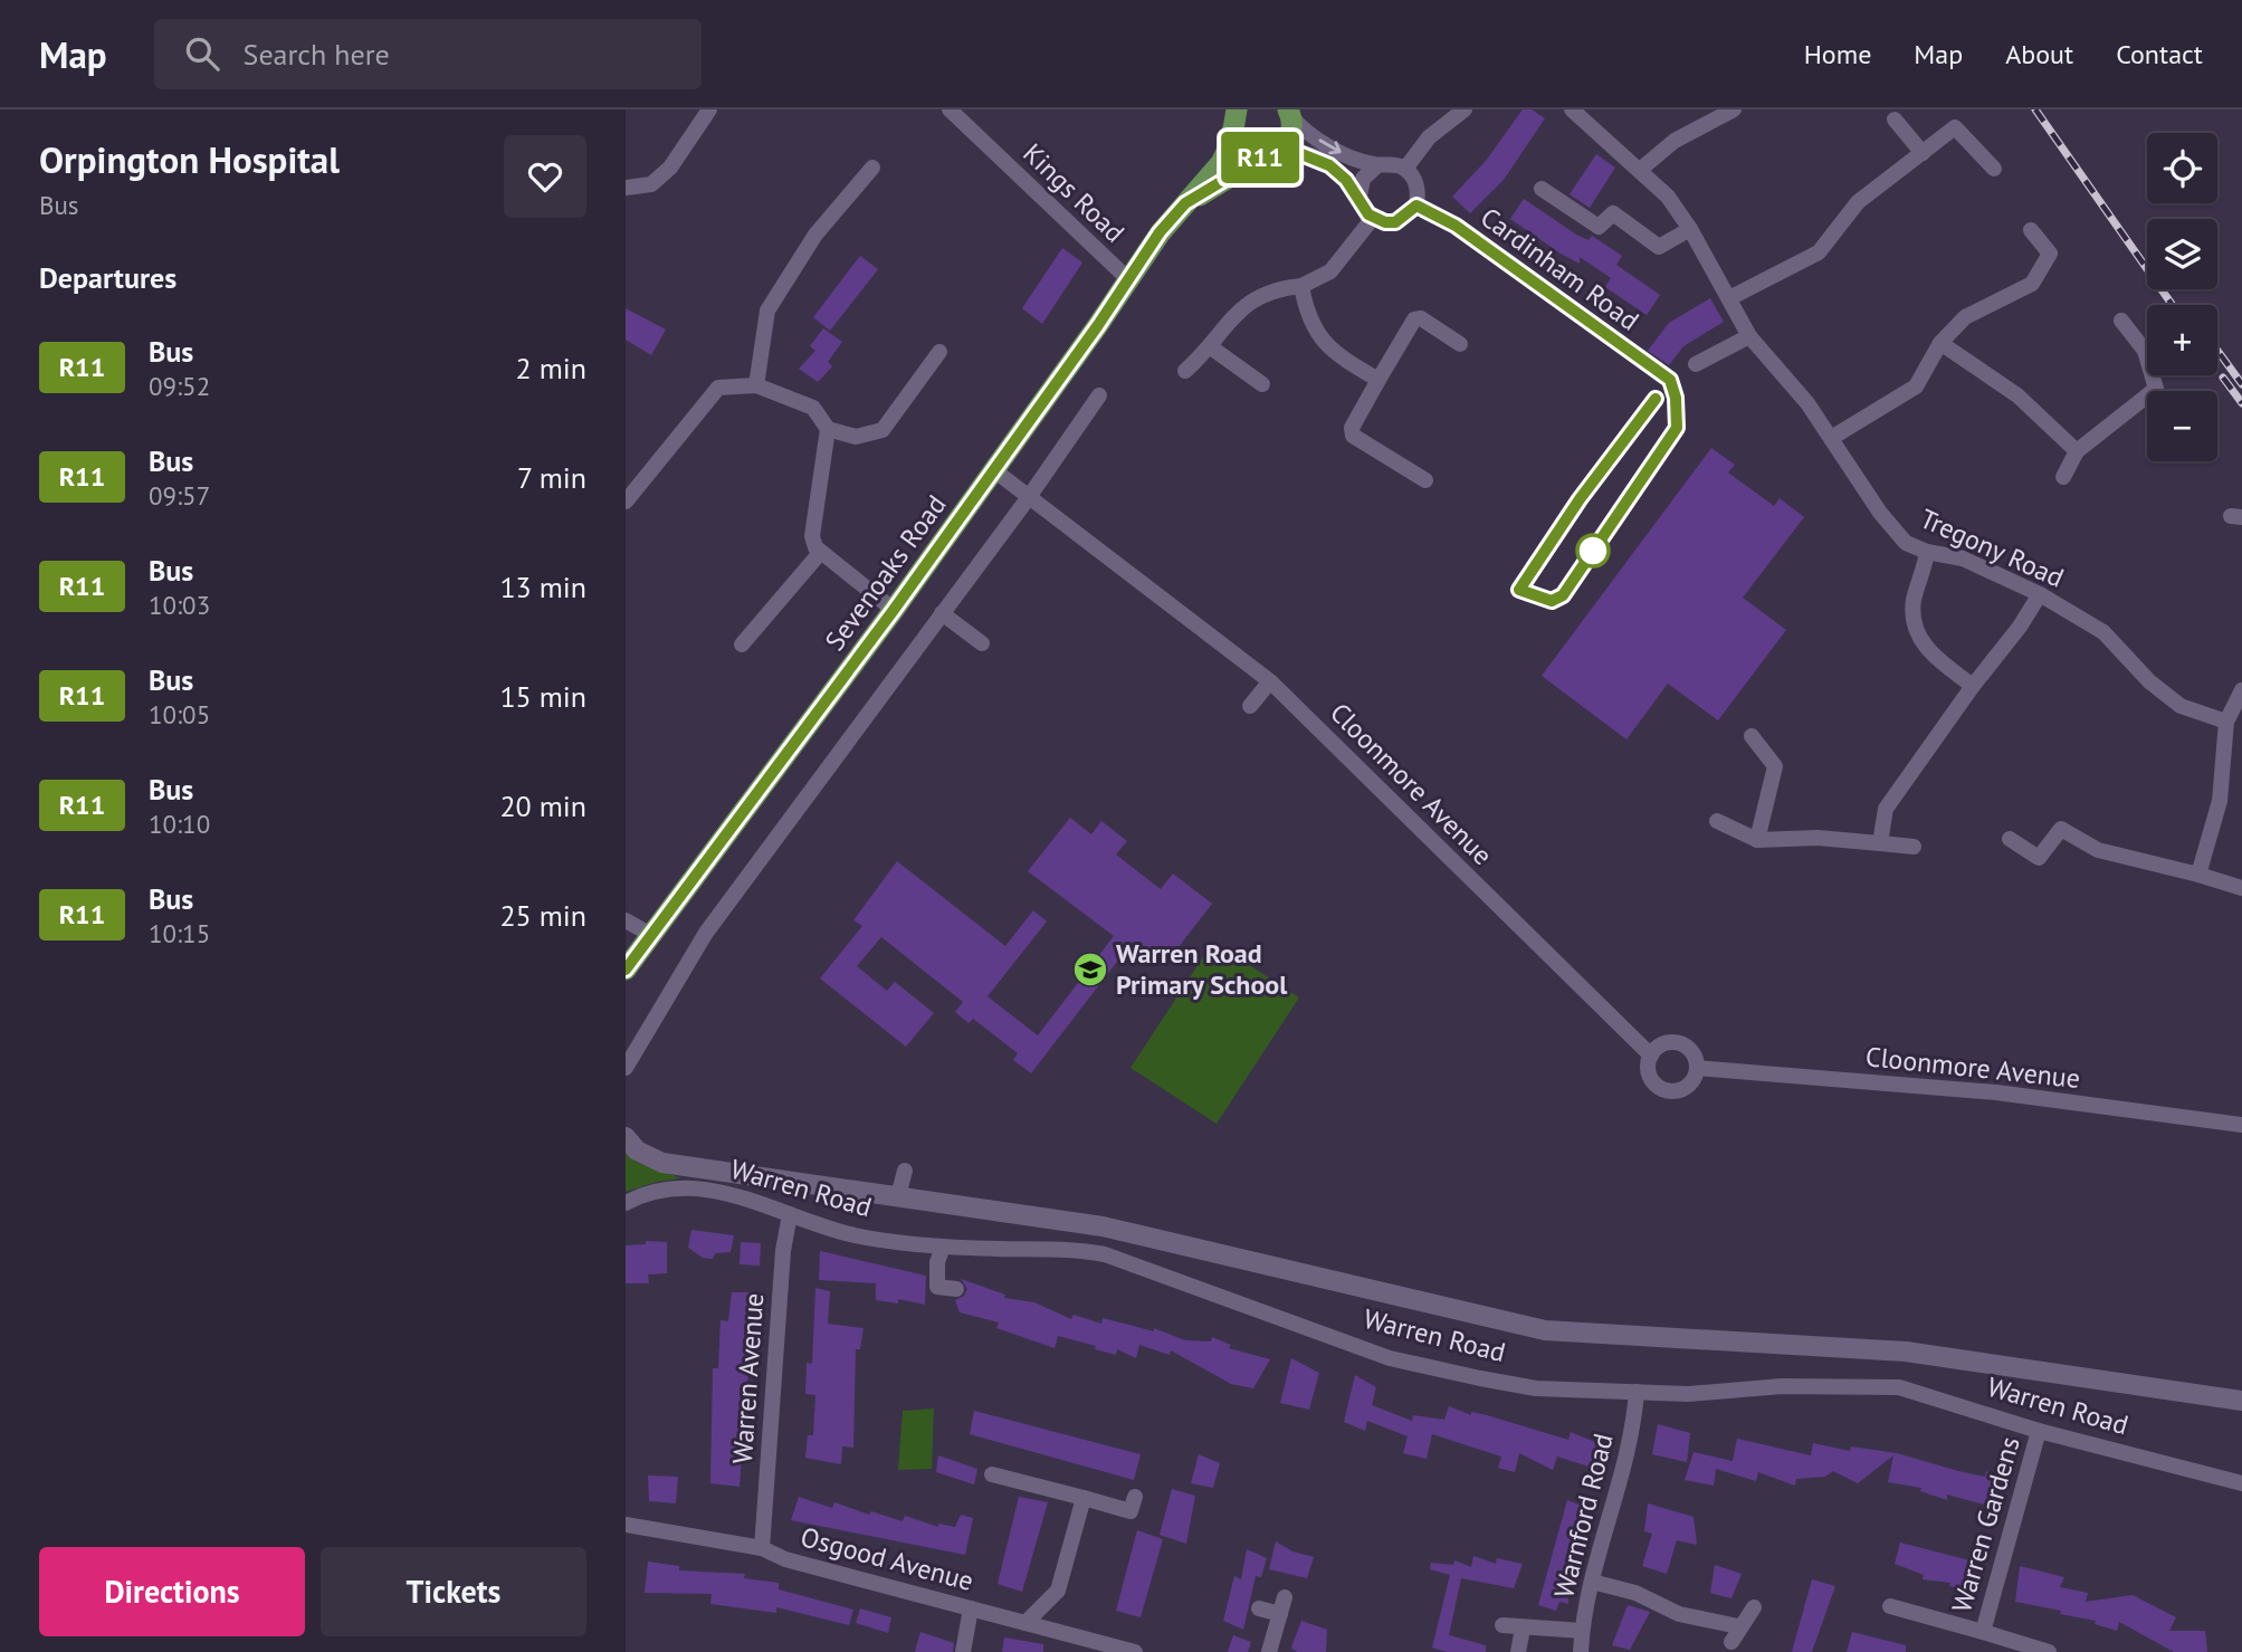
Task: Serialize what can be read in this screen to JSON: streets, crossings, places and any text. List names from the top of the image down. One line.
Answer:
{"streets":{"main road":["Sevenoaks Road"],"street":["Kings Road","Cardinham Road","Tregony Road","Cloonmore Avenue","Warren Road","Warren Avenue","Warnford Road","Warren Gardens","Osgood Avenue"]},"crossings":[["Kings Road","Sevenoaks Road"],["Sevenoaks Road","Cloonmore Avenue"],["Warren Road","Warren Avenue"],["Warren Road","Warnford Road"],["Warren Road","Warren Gardens"],["Warren Avenue","Osgood Avenue"]],"places":{"school or university":["Warren Road Primary School"]},"lines":["bus line R11"],"page":{"header":"Map","search":"Search here","nav":["Home","Map","About","Contact"],"heading":[["Orpington Hospital","Bus"],"Departures"],"on_map":"R11","map_buttons":["+","−"],"list":[{"mark":"R11","name":"Bus","note":"09:52","value":"2 min"},{"mark":"R11","name":"Bus","note":"09:57","value":"7 min"},{"mark":"R11","name":"Bus","note":"10:03","value":"13 min"},{"mark":"R11","name":"Bus","note":"10:05","value":"15 min"},{"mark":"R11","name":"Bus","note":"10:10","value":"20 min"},{"mark":"R11","name":"Bus","note":"10:15","value":"25 min"}],"buttons":["Directions","Tickets"]}}
